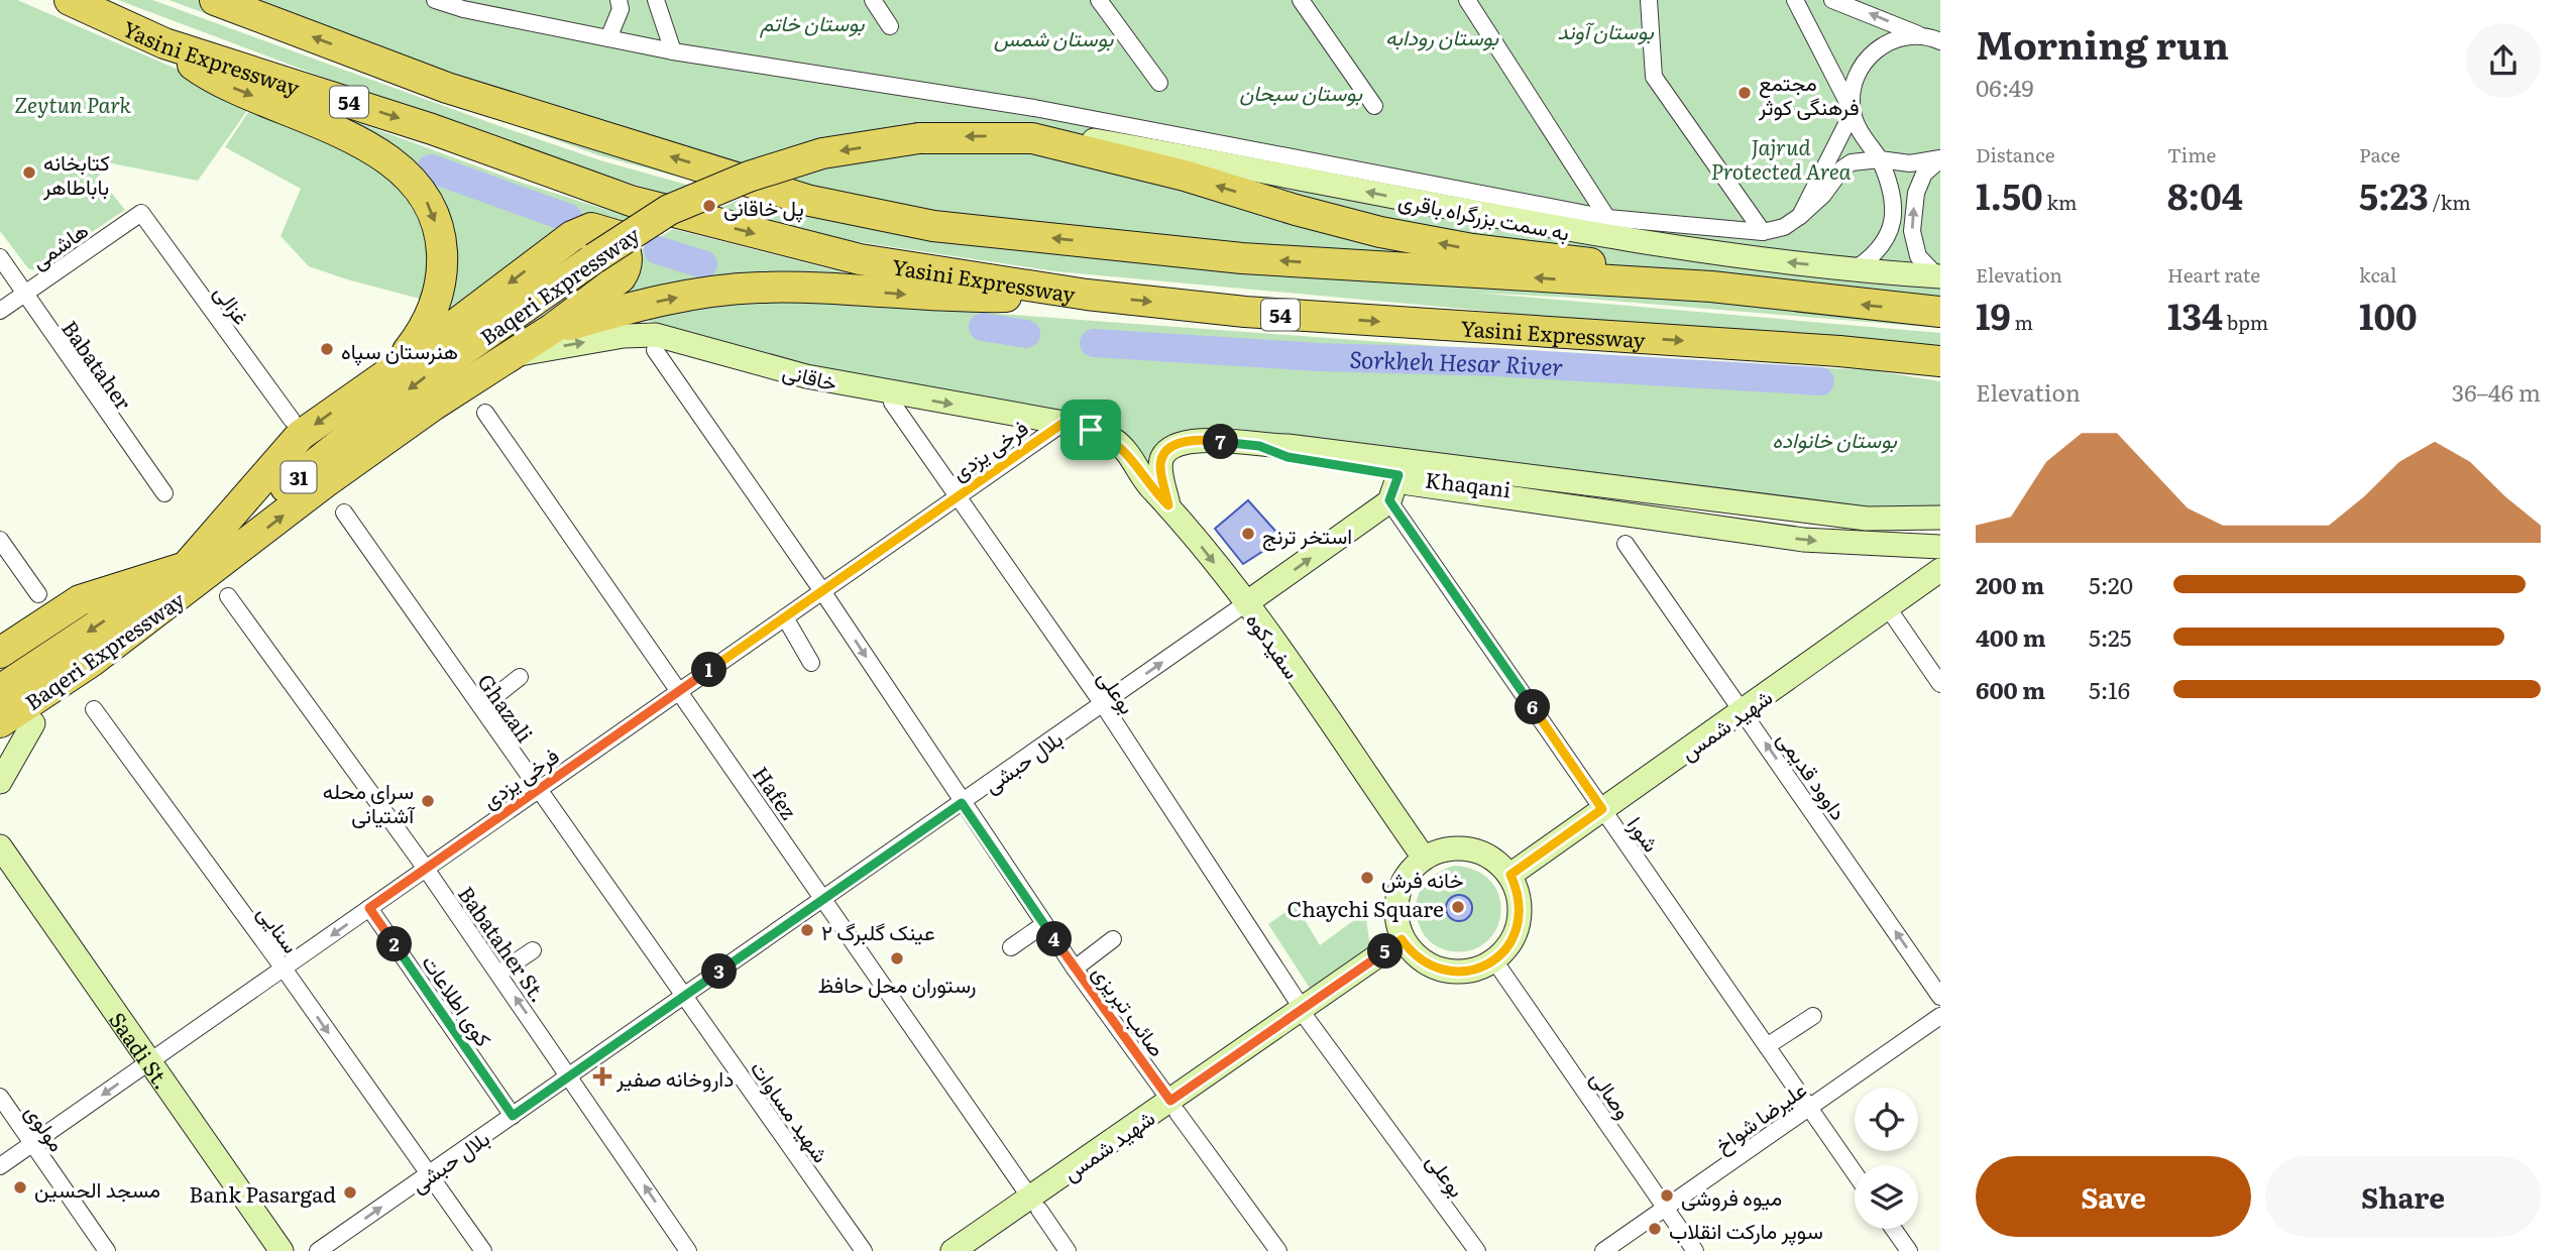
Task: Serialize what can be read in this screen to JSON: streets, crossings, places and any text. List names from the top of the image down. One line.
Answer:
{"streets":{"highway":["Yasini Expressway","54","Baqeri Expressway","31"],"main road":["به سمت بزرگراه باقری","خاقانی","Khaqani","سفیدکوه","شهید شمس","بلال حبشی","Saadi St."],"street":["هاشمی","غزالی","Babataher","فرخی یزدی","بوعلی","Ghazali","داوود قدیمی","Hafez","شورا","سنایی","Babataher St.","کوی اطلاعات","صائب تبریزی","وصالی","شهید مساوات","علیرضا شواخ","مولوی"]},"crossings":[["Yasini Expressway","Baqeri Expressway"],["به سمت بزرگراه باقری","Baqeri Expressway"],["هاشمی","غزالی"],["هاشمی","Babataher"],["Baqeri Expressway","خاقانی"],["خاقانی","فرخی یزدی"],["خاقانی","سفیدکوه"],["فرخی یزدی","بوعلی"],["فرخی یزدی","Ghazali"],["فرخی یزدی","Hafez"],["فرخی یزدی","سنایی"],["فرخی یزدی","Babataher St."],["فرخی یزدی","کوی اطلاعات"],["فرخی یزدی","صائب تبریزی"],["فرخی یزدی","Saadi St."],["فرخی یزدی","مولوی"],["سفیدکوه","شهید شمس"],["سفیدکوه","بلال حبشی"],["سفیدکوه","وصالی"],["بوعلی","شهید شمس"],["بوعلی","بلال حبشی"],["Ghazali","بلال حبشی"],["Ghazali","شهید مساوات"],["شهید شمس","داوود قدیمی"],["شهید شمس","Hafez"],["شهید شمس","شورا"],["شهید شمس","صائب تبریزی"],["شهید شمس","وصالی"],["بلال حبشی","Hafez"],["بلال حبشی","شورا"],["بلال حبشی","سنایی"],["بلال حبشی","Babataher St."],["بلال حبشی","کوی اطلاعات"],["بلال حبشی","صائب تبریزی"],["بلال حبشی","شهید مساوات"],["شورا","علیرضا شواخ"],["وصالی","علیرضا شواخ"]],"one_way":["به سمت بزرگراه باقری","خاقانی","بلال حبشی","داوود قدیمی","سنایی","Babataher St."],"water":["Sorkheh Hesar River"],"parks":["بوستان خاتم","بوستان آوند","بوستان رودابه","بوستان شمس","بوستان سبحان","Zeytun Park","Jajrud Protected Area","بوستان خانواده"],"places":{"other":["مجتمع فرهنگی کوثر","کتابخانه باباطاهر","پل خاقانی","هنرستان سپاه","استخر ترنج","سرای محله آشتیانی","خانه فرش","Chaychi Square","عینک گلبرگ ۲","رستوران محل حافظ","مسجد الحسین","Bank Pasargad","میوه فروشی","سوپر مارکت انقلاب"],"health":["داروخانه صفیر"]},"page":{"heading":["Morning run","06:49"],"stats":[["Distance","1.50 km"],["Time","8:04"],["Pace","5:23 /km"],["Elevation","19 m"],["Heart rate","134 bpm"],["kcal","100"]],"chart":["Elevation","36–46 m"],"pins":["7","1","6","4","2","5","3"],"list":[{"name":"200 m","note":"5:20"},{"name":"400 m","note":"5:25"},{"name":"600 m","note":"5:16"}],"buttons":["Save","Share"]}}
